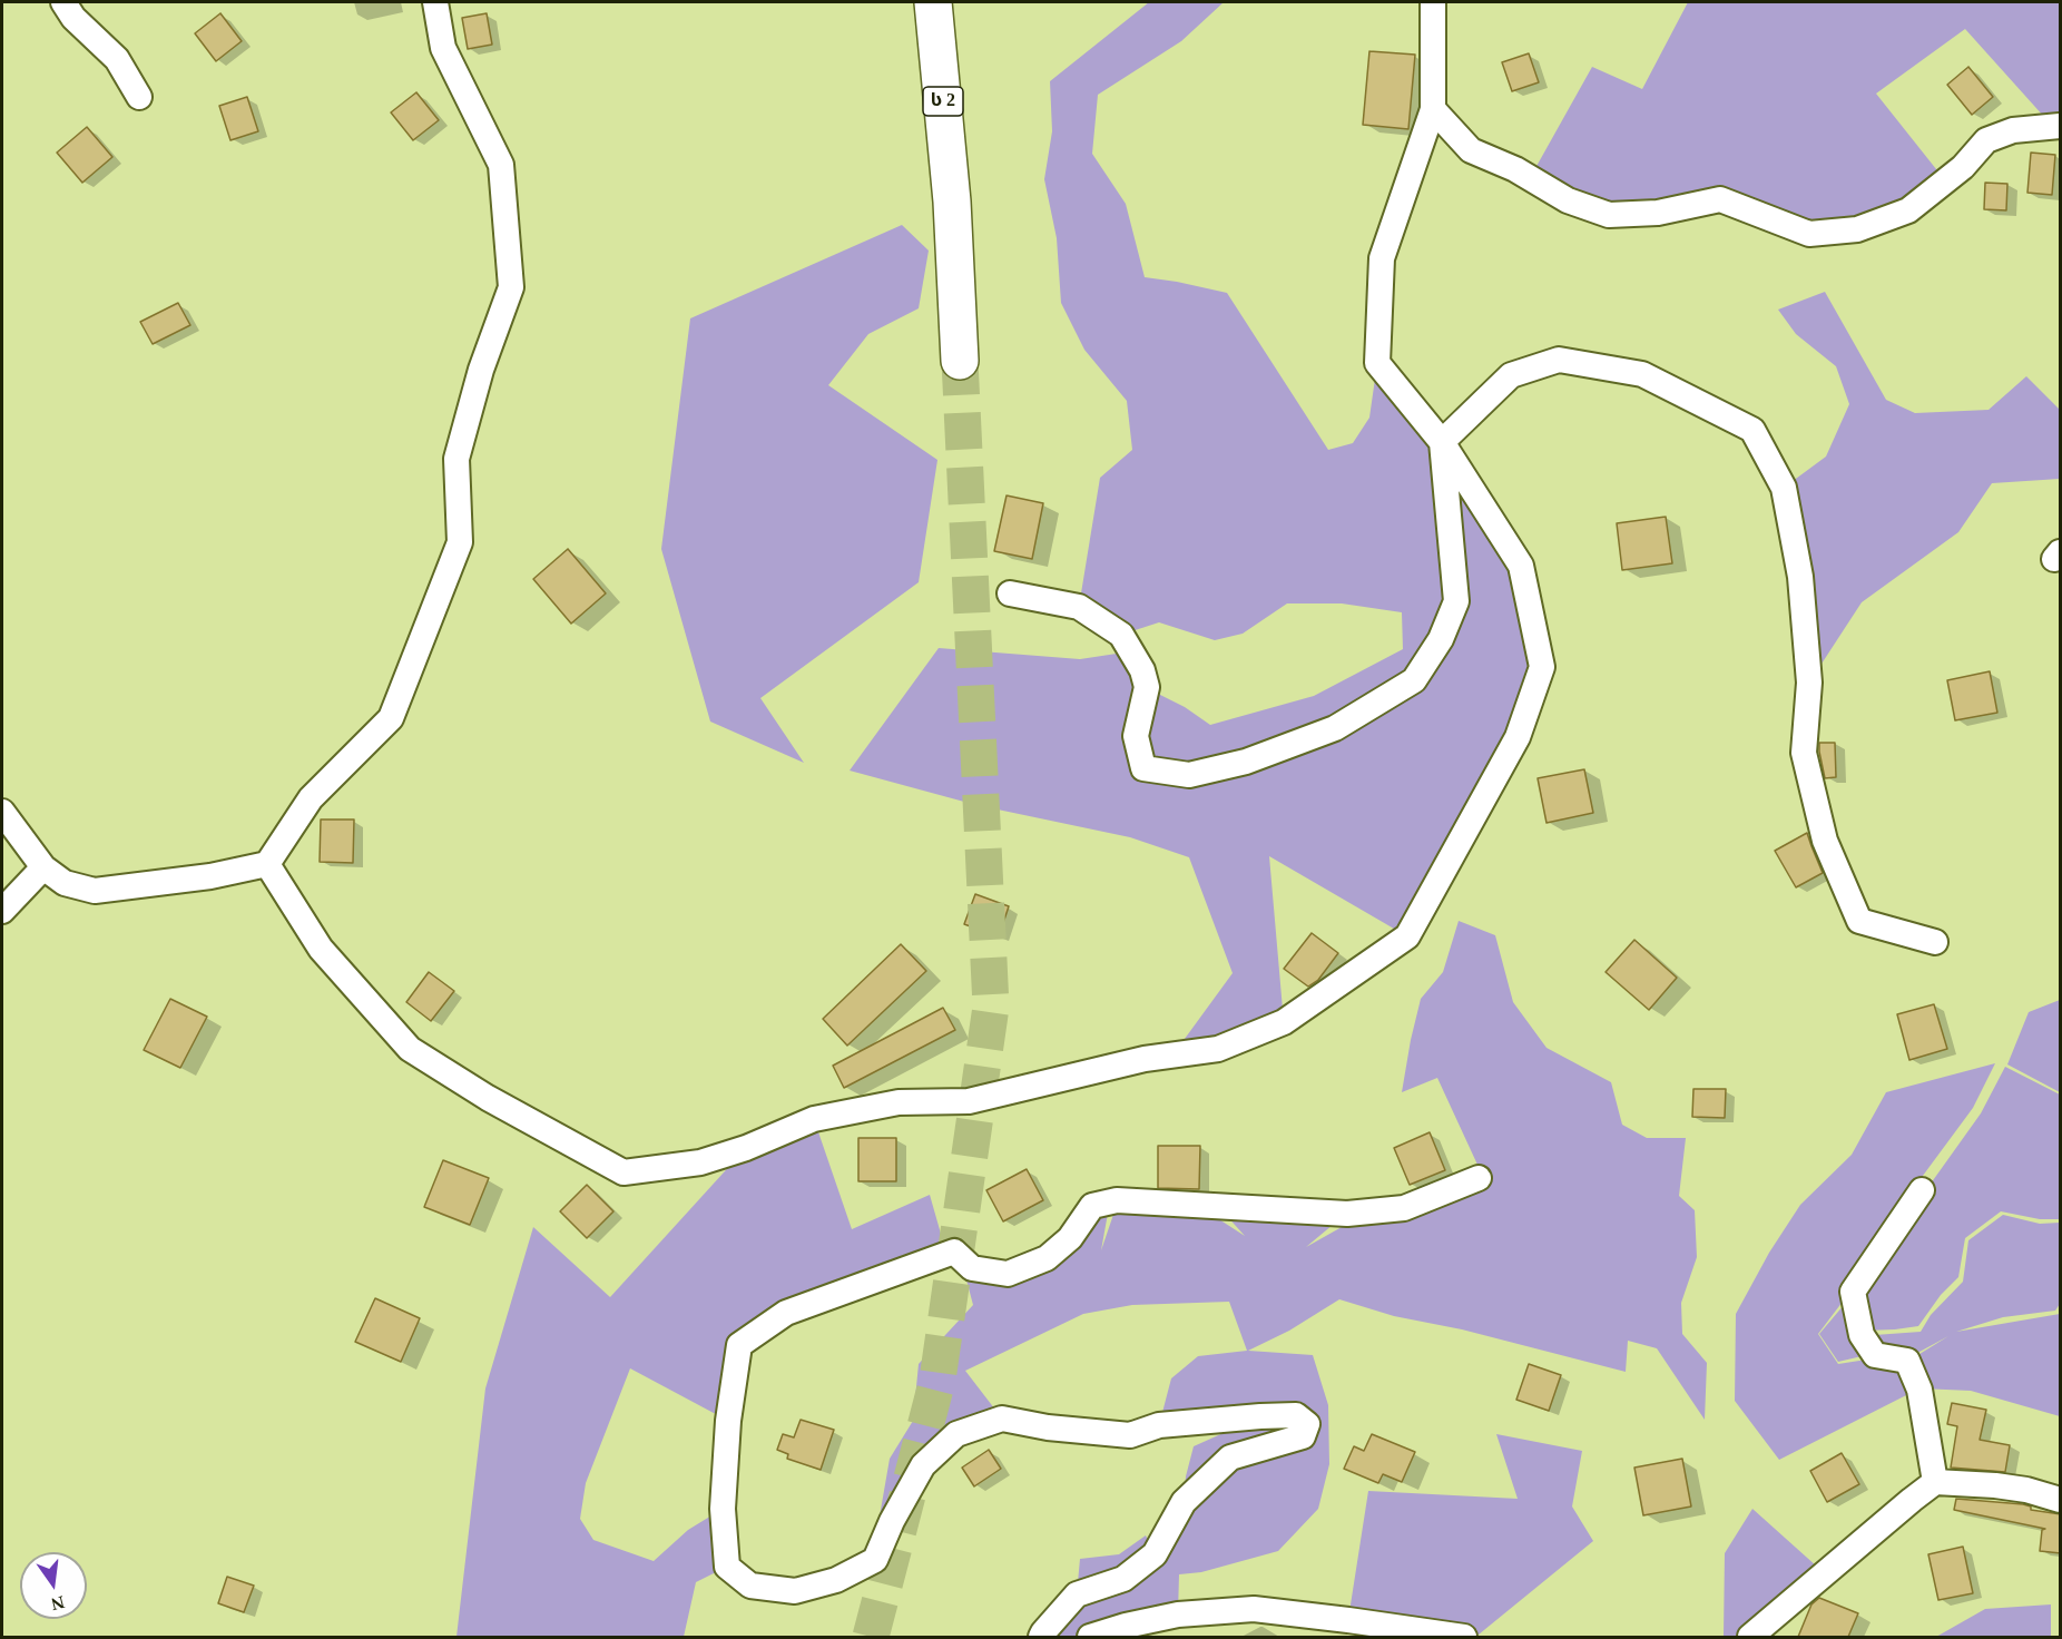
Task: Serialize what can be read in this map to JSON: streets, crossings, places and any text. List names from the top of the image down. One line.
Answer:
{"streets":{"highway":["ს 2"]},"north":"bottom"}
